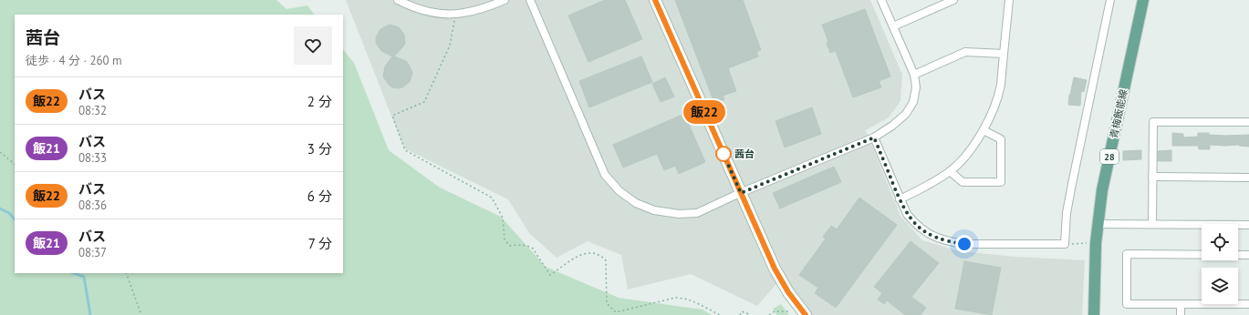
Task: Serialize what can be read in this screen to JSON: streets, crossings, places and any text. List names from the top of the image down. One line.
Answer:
{"streets":{"main road":["青梅飯能線","28"]},"places":["茜台"],"lines":["bus line 飯22"],"page":{"on_map":"飯22","heading":["茜台","徒歩 · 4 分 · 260 m"],"list":[{"mark":"飯22","name":"バス","note":"08:32","value":"2 分"},{"mark":"飯21","name":"バス","note":"08:33","value":"3 分"},{"mark":"飯22","name":"バス","note":"08:36","value":"6 分"},{"mark":"飯21","name":"バス","note":"08:37","value":"7 分"}]}}
